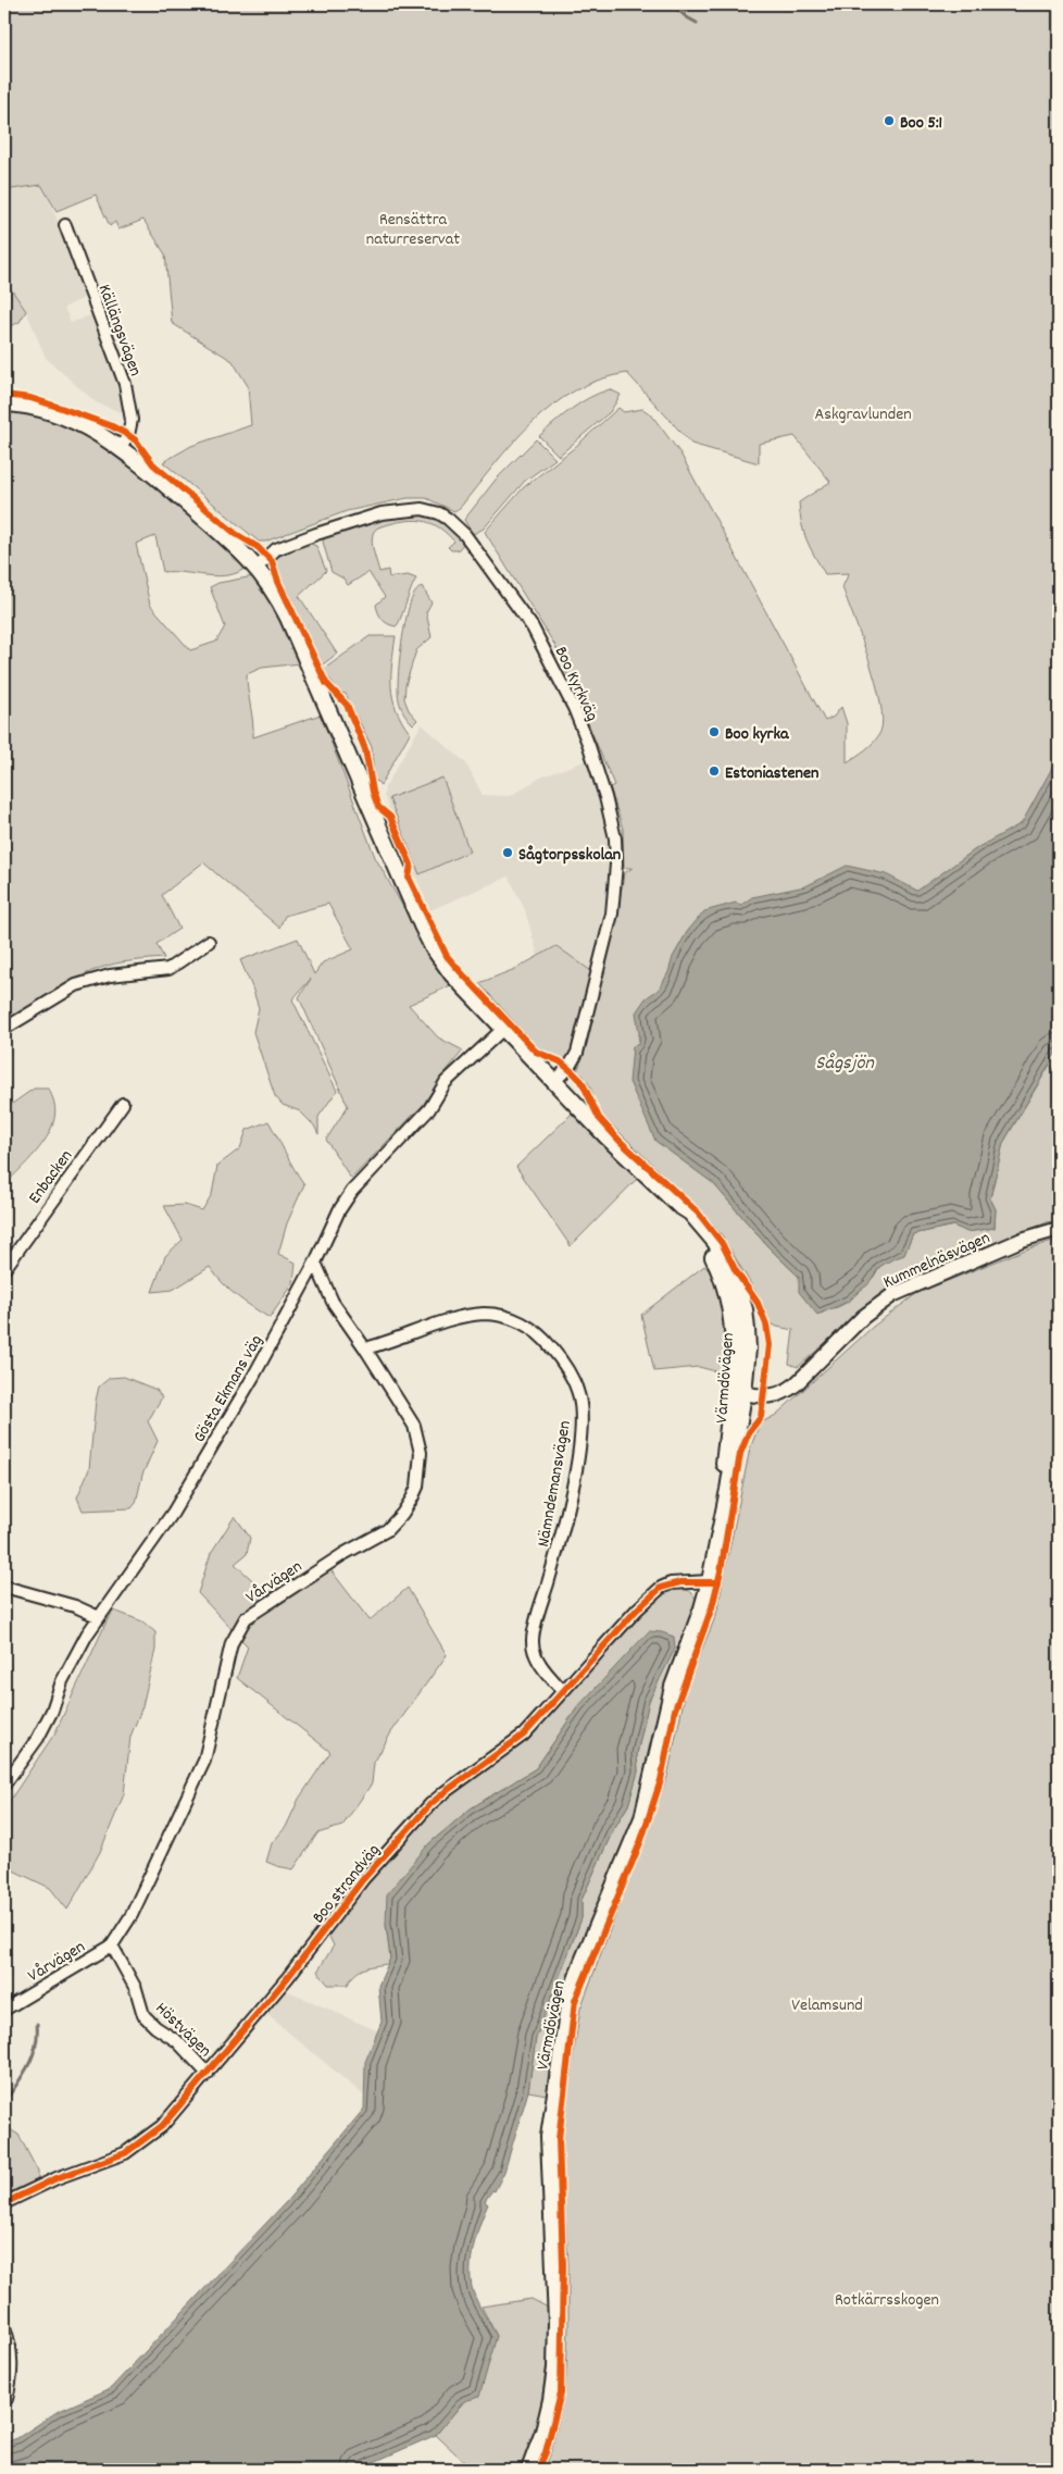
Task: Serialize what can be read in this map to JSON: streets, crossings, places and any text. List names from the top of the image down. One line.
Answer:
{"streets":{"main road":["Värmdövägen"],"street":["Källängsvägen","Boo Kyrkväg","Enbacken","Kummelnäsvägen","Gösta Ekmans väg","Nämndemansvägen","Vårvägen","Boo strandväg","Höstvägen"]},"crossings":[["Källängsvägen","Värmdövägen"],["Boo Kyrkväg","Värmdövägen"],["Kummelnäsvägen","Värmdövägen"],["Värmdövägen","Gösta Ekmans väg"],["Värmdövägen","Boo strandväg"],["Gösta Ekmans väg","Vårvägen"],["Nämndemansvägen","Vårvägen"],["Nämndemansvägen","Boo strandväg"],["Vårvägen","Höstvägen"],["Boo strandväg","Höstvägen"]],"water":["Sågsjön"],"parks":["Rensättra naturreservat","Askgravlunden","Velamsund","Rotkärrsskogen"],"places":["Boo 5:1","Boo kyrka","Estoniastenen","Sågtorpsskolan"]}
